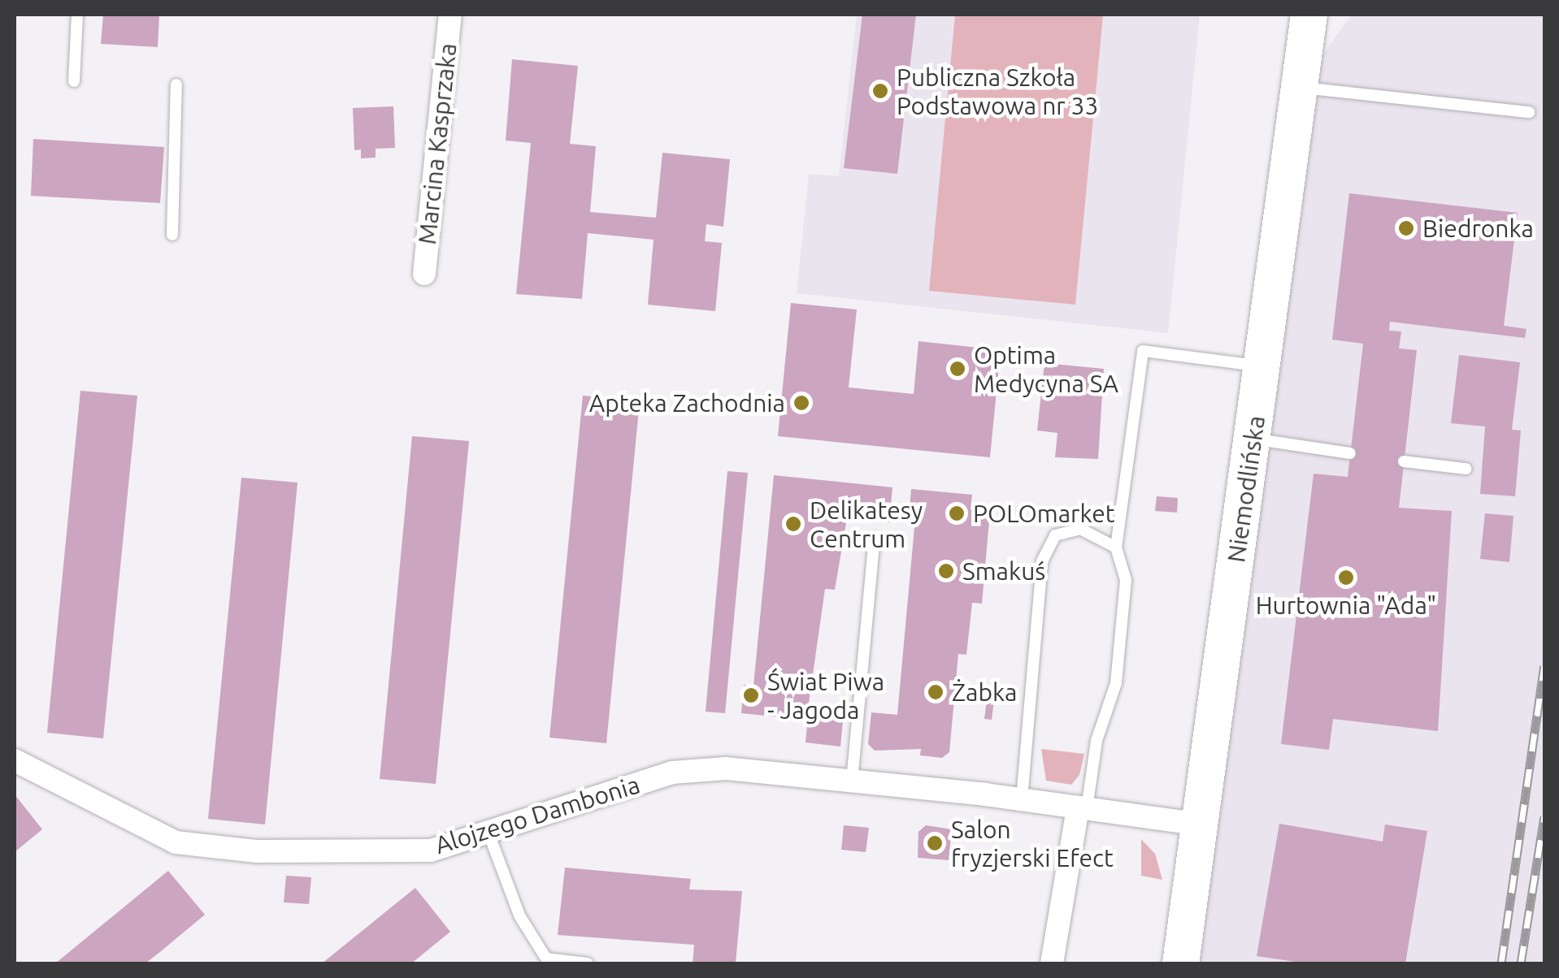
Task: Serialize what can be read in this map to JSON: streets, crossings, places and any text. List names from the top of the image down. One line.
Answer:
{"streets":{"main road":["Niemodlińska"],"street":["Marcina Kasprzaka","Alojzego Dambonia"]},"crossings":[["Niemodlińska","Alojzego Dambonia"]],"places":["Publiczna Szkoła Podstawowa nr 33","Biedronka","Optima Medycyna SA","Apteka Zachodnia","POLOmarket","Delikatesy Centrum","Smakuś","Hurtownia \"Ada\"","Żabka","Świat Piwa - Jagoda","Salon fryzjerski Efect"]}
